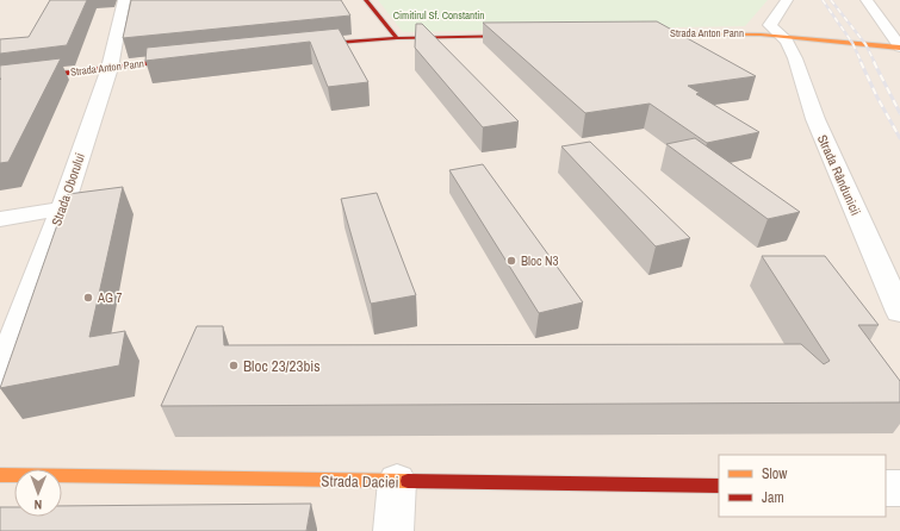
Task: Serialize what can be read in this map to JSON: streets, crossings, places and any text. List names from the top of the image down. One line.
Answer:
{"streets":{"street":["Strada Anton Pann","Strada Rândunicii","Strada Oborului","Strada Daciei"]},"crossings":[["Strada Anton Pann","Strada Rândunicii"],["Strada Anton Pann","Strada Oborului"]],"parks":["Cimitirul Sf. Constantin"],"places":["Bloc N3","AG 7","Bloc 23/23bis"],"legend":["Slow","Jam"],"north":"bottom"}
